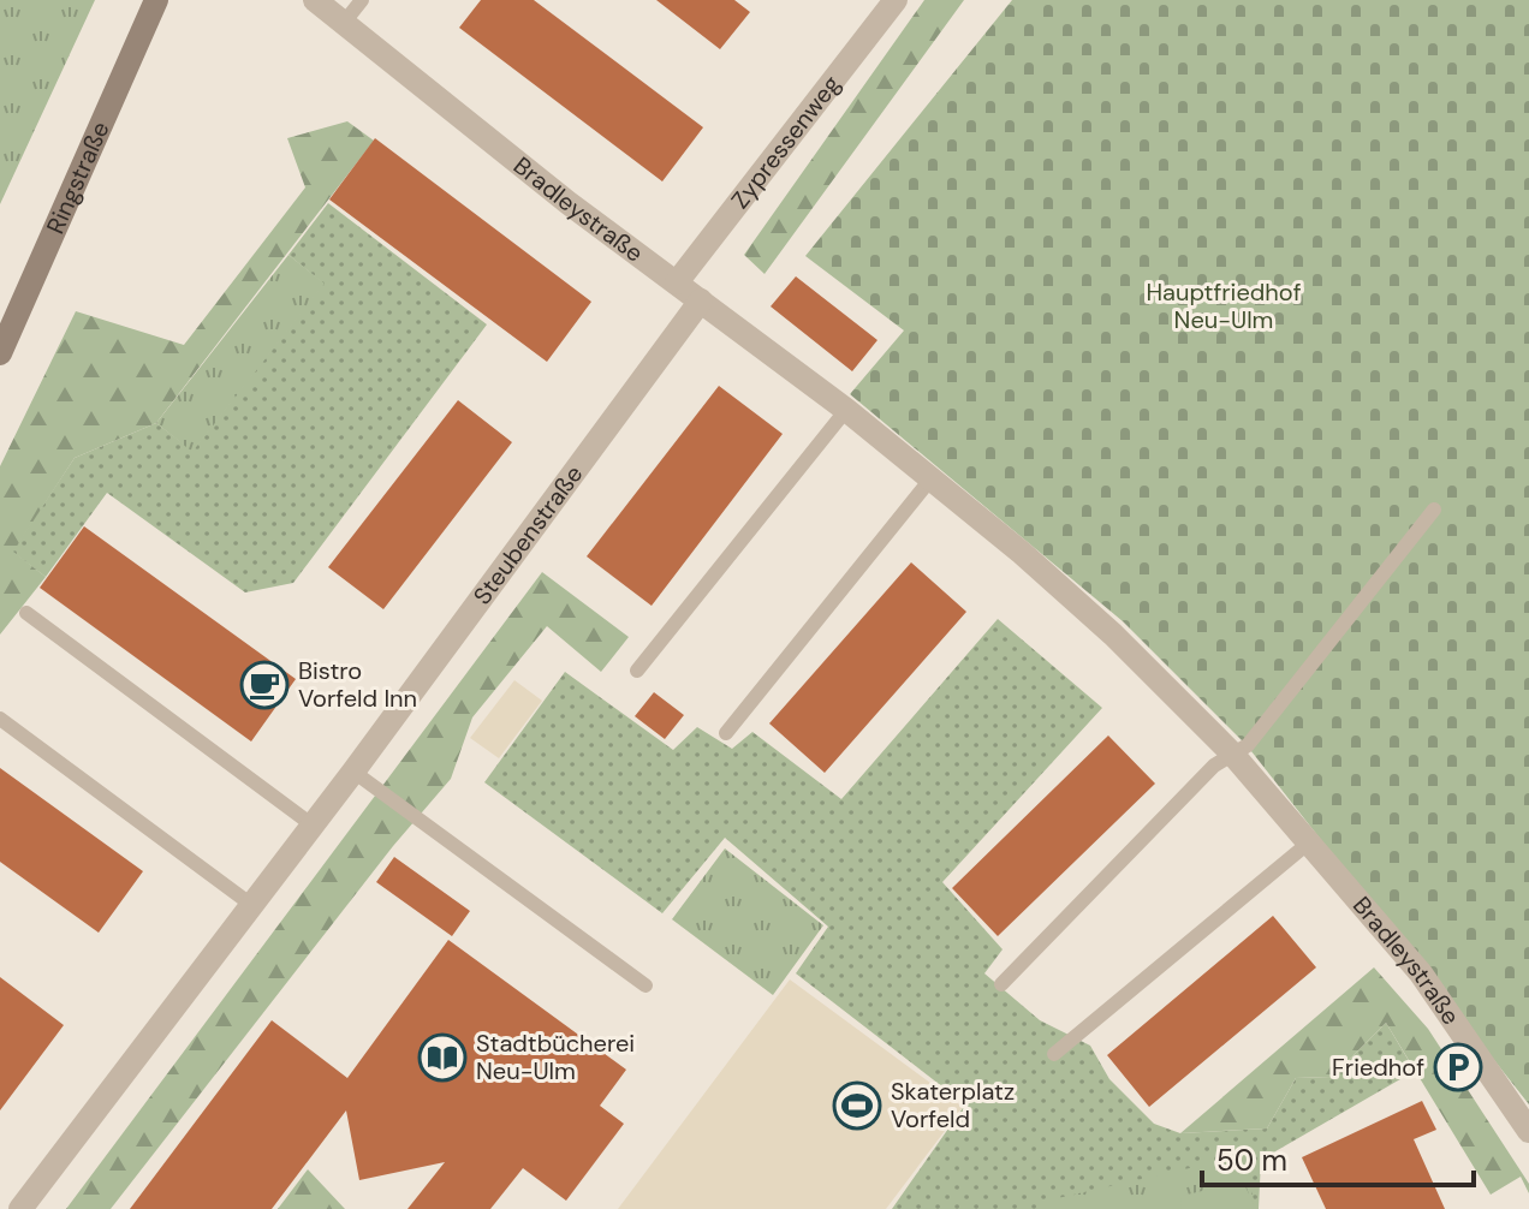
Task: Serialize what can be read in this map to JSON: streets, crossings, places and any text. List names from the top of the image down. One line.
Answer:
{"streets":{"main road":["Ringstraße"],"street":["Zypressenweg","Bradleystraße","Steubenstraße"]},"crossings":[["Zypressenweg","Bradleystraße"],["Bradleystraße","Steubenstraße"]],"parks":["Hauptfriedhof Neu-Ulm"],"places":{"cafe":["Bistro Vorfeld Inn"],"library":["Stadtbücherei Neu-Ulm"],"parking":["Friedhof"],"sports":["Skaterplatz Vorfeld"]},"scale_bar":"50 m"}
